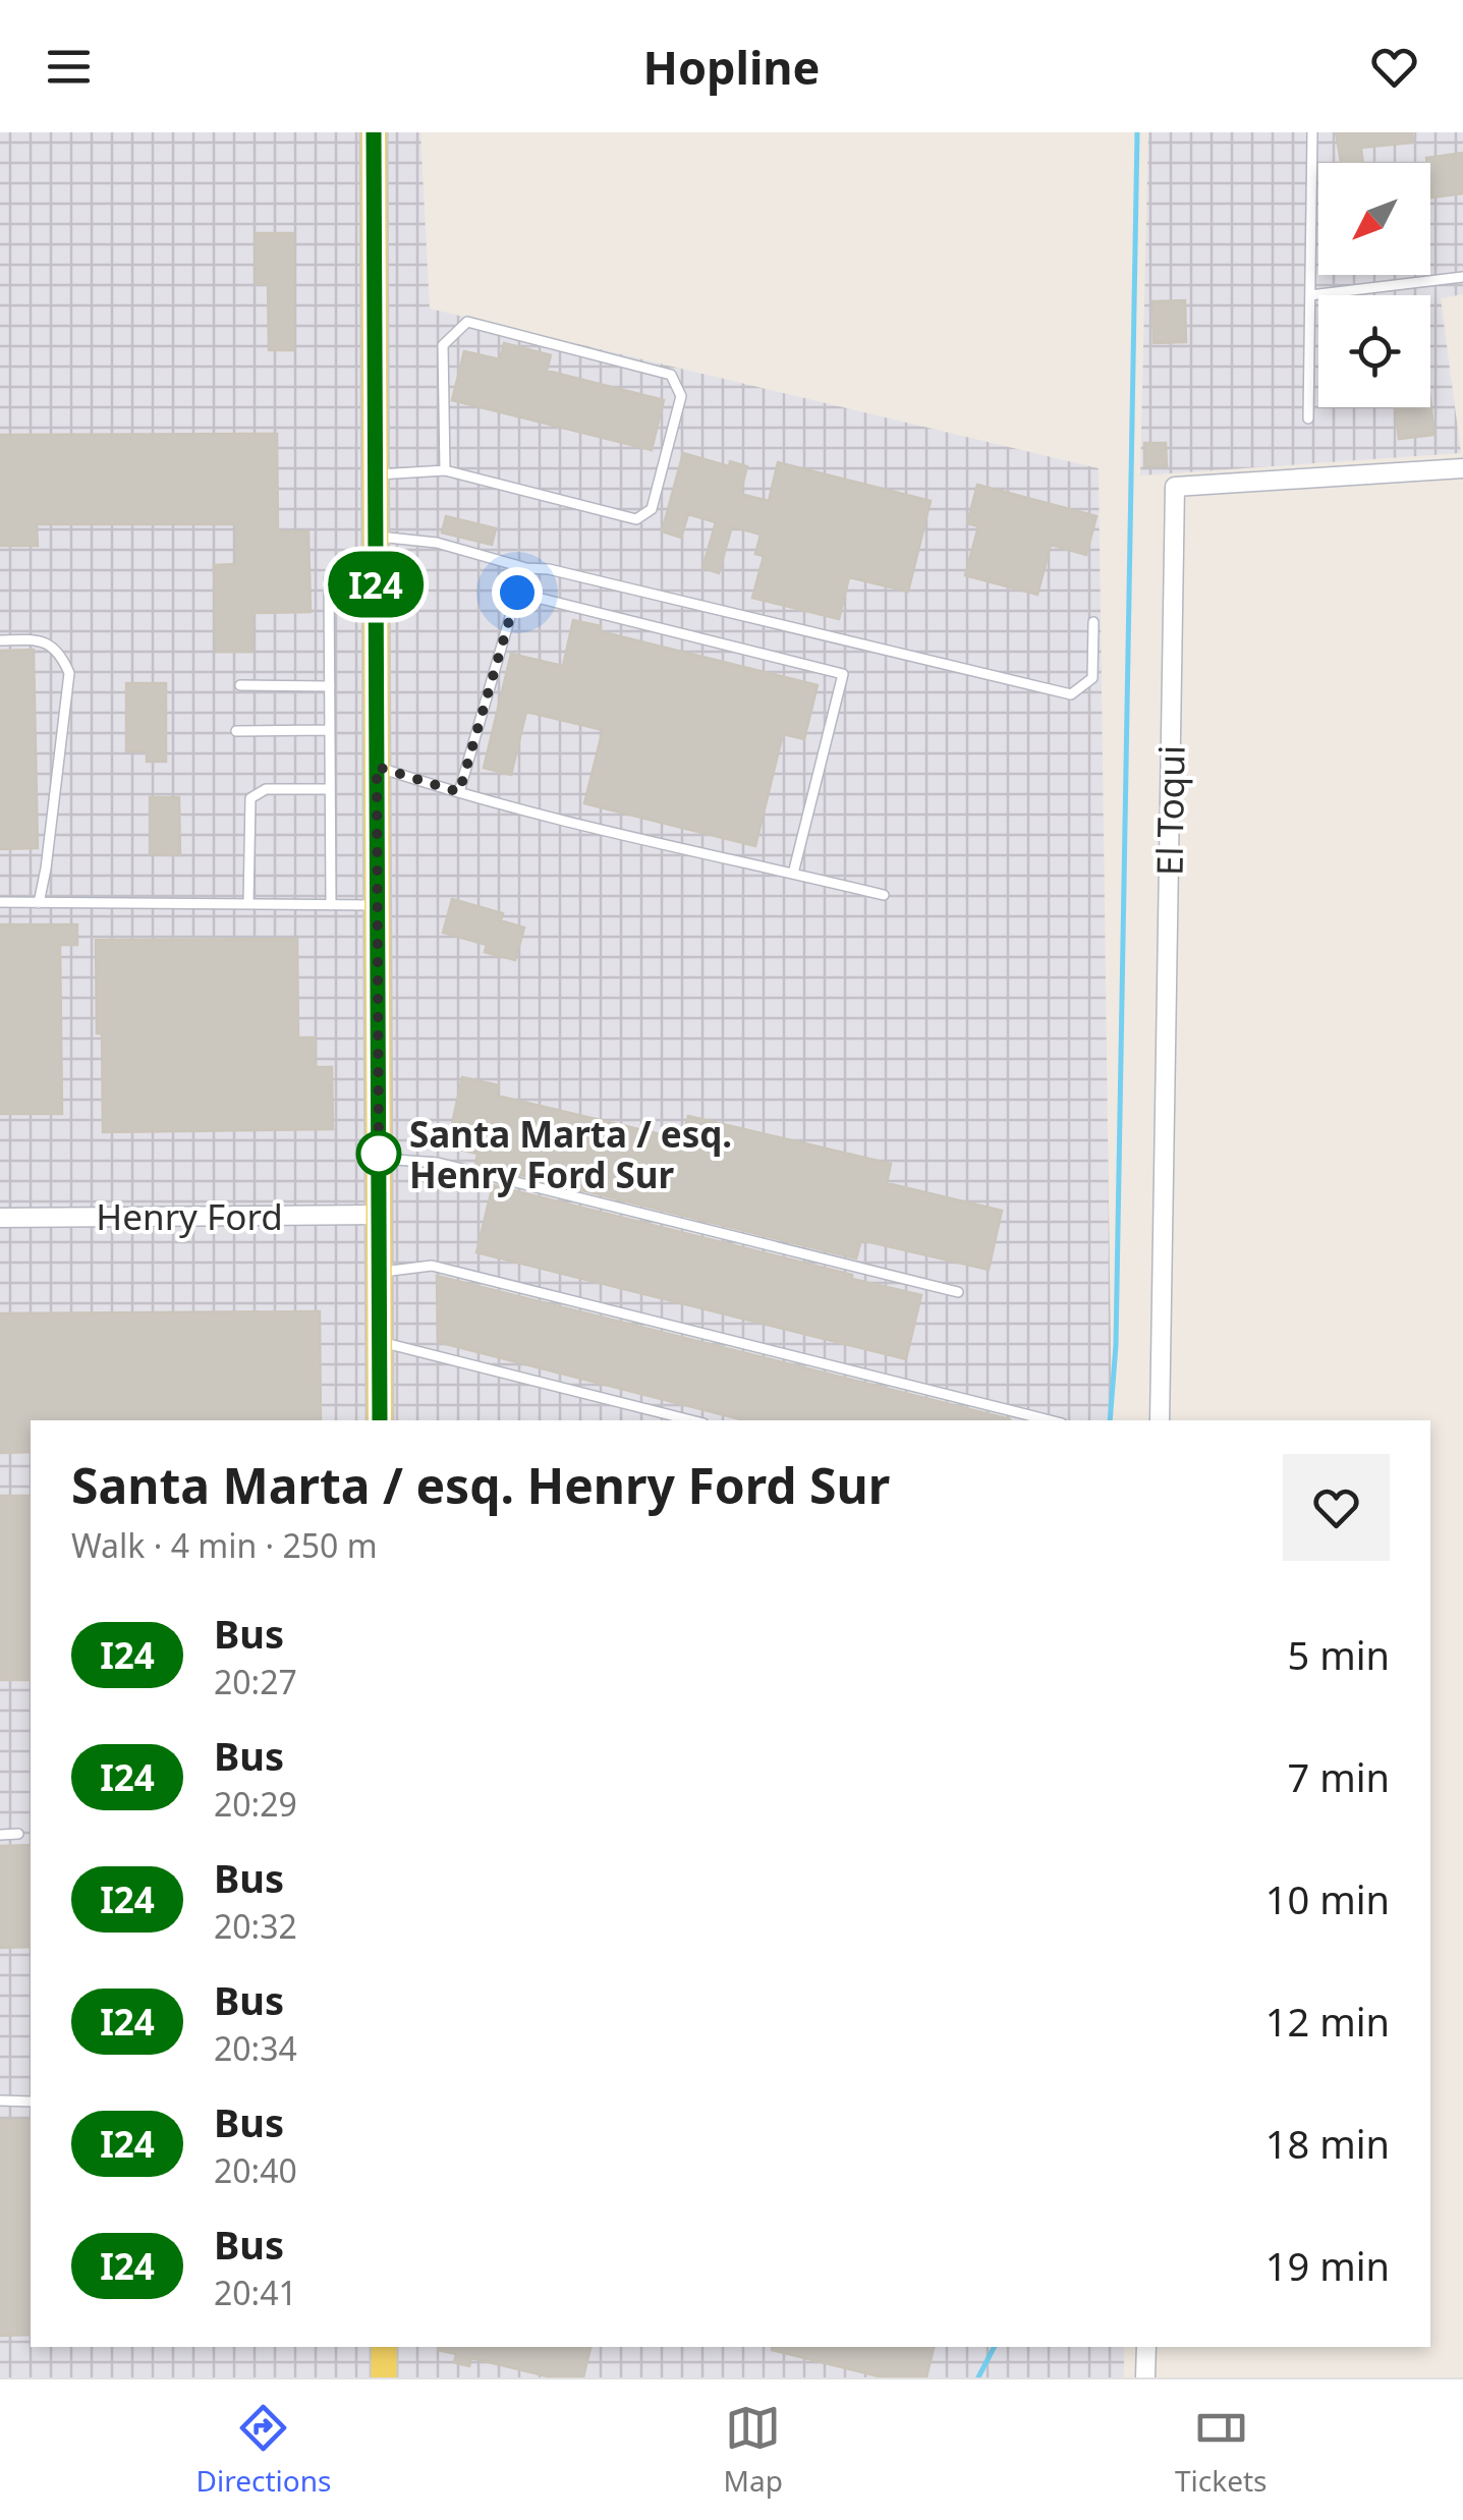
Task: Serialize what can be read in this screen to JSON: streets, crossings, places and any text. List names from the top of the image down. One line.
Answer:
{"streets":{"street":["El Toqui","Henry Ford"]},"places":["Santa Marta / esq. Henry Ford Sur"],"lines":["bus line I24"],"north":"bottom left","page":{"header":"Hopline","on_map":"I24","heading":["Santa Marta / esq. Henry Ford Sur","Walk · 4 min · 250 m"],"list":[{"mark":"I24","name":"Bus","note":"20:27","value":"5 min"},{"mark":"I24","name":"Bus","note":"20:29","value":"7 min"},{"mark":"I24","name":"Bus","note":"20:32","value":"10 min"},{"mark":"I24","name":"Bus","note":"20:34","value":"12 min"},{"mark":"I24","name":"Bus","note":"20:40","value":"18 min"},{"mark":"I24","name":"Bus","note":"20:41","value":"19 min"}],"tabs":["Directions","Map","Tickets"]}}
